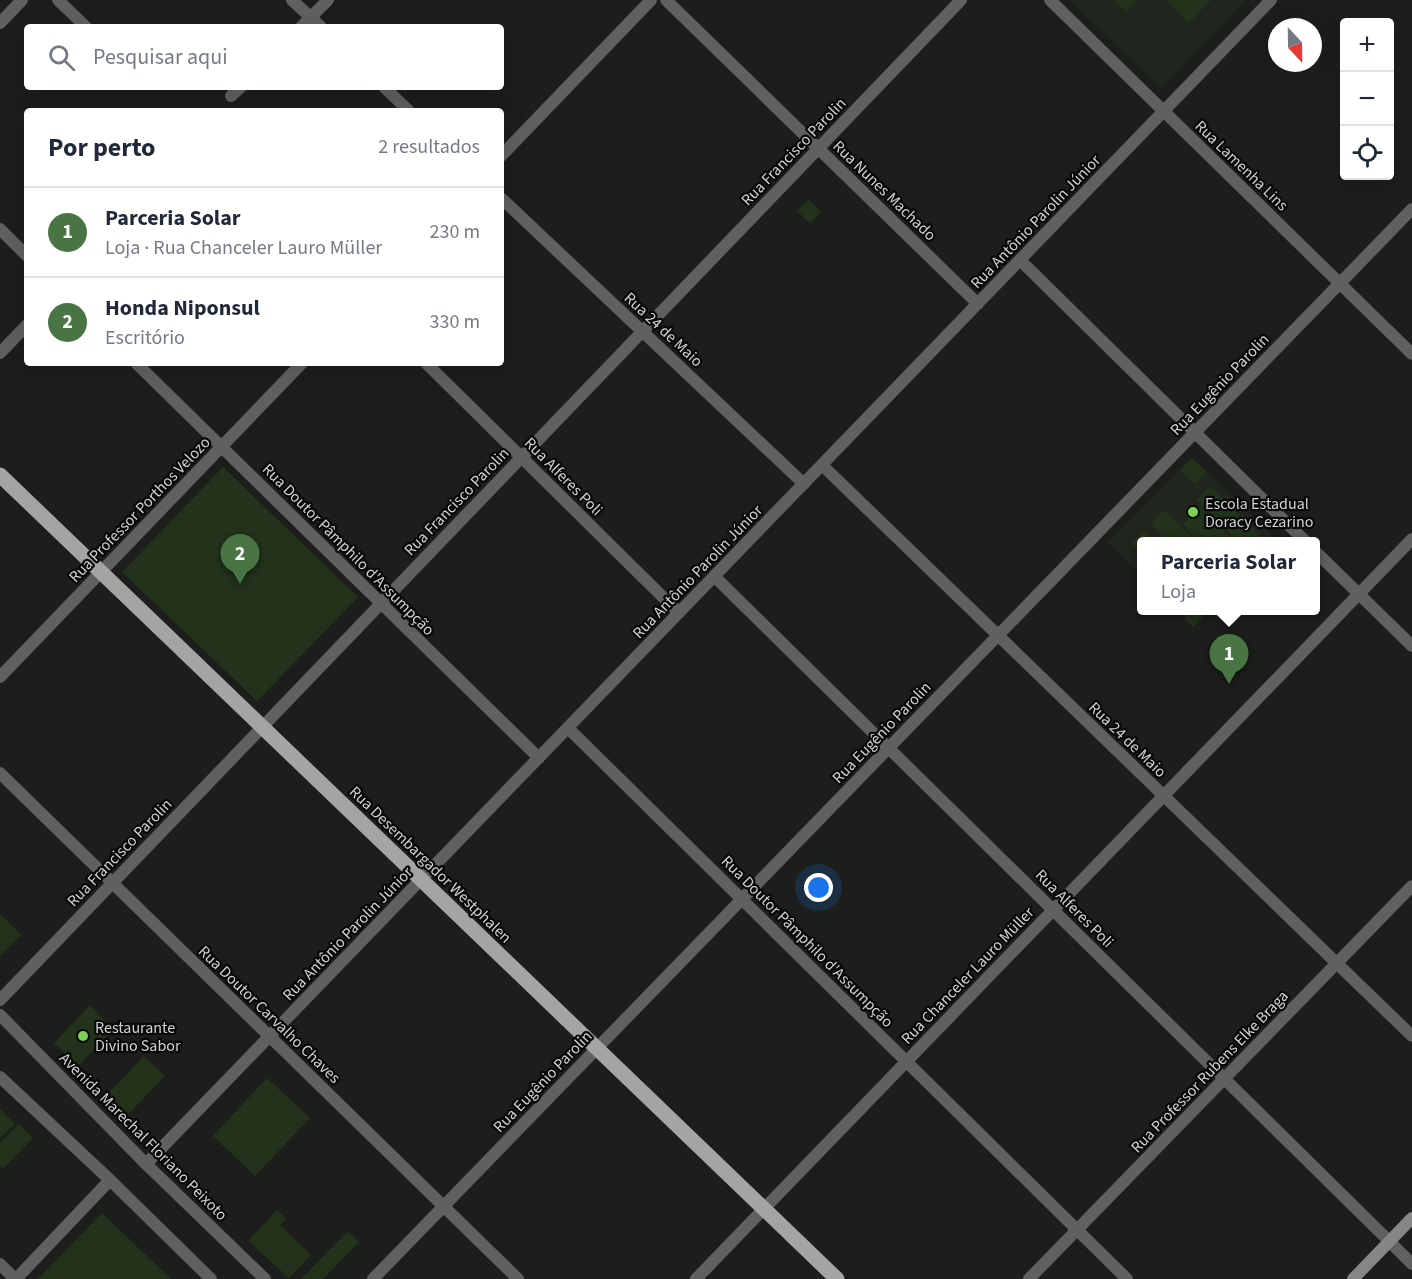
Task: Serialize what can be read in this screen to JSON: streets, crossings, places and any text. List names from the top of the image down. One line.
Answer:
{"streets":{"main road":["Rua Desembargador Westphalen"],"street":["Rua Francisco Parolin","Rua Lamenha Lins","Rua Nunes Machado","Rua Antônio Parolin Júnior","Rua 24 de Maio","Rua Eugênio Parolin","Rua Alferes Poli","Rua Professor Porthos Velozo","Rua Doutor Pâmphilo d'Assumpção","Rua Chanceler Lauro Müller","Rua Doutor Carvalho Chaves","Rua Professor Rubens Elke Braga","Avenida Marechal Floriano Peixoto"]},"crossings":[["Rua Francisco Parolin","Rua Nunes Machado"],["Rua Francisco Parolin","Rua 24 de Maio"],["Rua Francisco Parolin","Rua Alferes Poli"],["Rua Francisco Parolin","Rua Doutor Pâmphilo d'Assumpção"],["Rua Francisco Parolin","Rua Desembargador Westphalen"],["Rua Francisco Parolin","Rua Doutor Carvalho Chaves"],["Rua Lamenha Lins","Rua Antônio Parolin Júnior"],["Rua Lamenha Lins","Rua Eugênio Parolin"],["Rua Nunes Machado","Rua Antônio Parolin Júnior"],["Rua Antônio Parolin Júnior","Rua 24 de Maio"],["Rua Antônio Parolin Júnior","Rua Alferes Poli"],["Rua Antônio Parolin Júnior","Rua Doutor Pâmphilo d'Assumpção"],["Rua Antônio Parolin Júnior","Rua Desembargador Westphalen"],["Rua Antônio Parolin Júnior","Rua Doutor Carvalho Chaves"],["Rua Antônio Parolin Júnior","Avenida Marechal Floriano Peixoto"],["Rua 24 de Maio","Rua Eugênio Parolin"],["Rua 24 de Maio","Rua Chanceler Lauro Müller"],["Rua 24 de Maio","Rua Professor Rubens Elke Braga"],["Rua Eugênio Parolin","Rua Alferes Poli"],["Rua Eugênio Parolin","Rua Doutor Pâmphilo d'Assumpção"],["Rua Eugênio Parolin","Rua Desembargador Westphalen"],["Rua Eugênio Parolin","Rua Doutor Carvalho Chaves"],["Rua Alferes Poli","Rua Chanceler Lauro Müller"],["Rua Alferes Poli","Rua Professor Rubens Elke Braga"],["Rua Professor Porthos Velozo","Rua Doutor Pâmphilo d'Assumpção"],["Rua Professor Porthos Velozo","Rua Desembargador Westphalen"],["Rua Doutor Pâmphilo d'Assumpção","Rua Chanceler Lauro Müller"],["Rua Doutor Pâmphilo d'Assumpção","Rua Professor Rubens Elke Braga"],["Rua Desembargador Westphalen","Rua Chanceler Lauro Müller"]],"places":["Escola Estadual Doracy Cezarino","Restaurante Divino Sabor"],"north":"bottom","page":{"map_buttons":["+","−"],"search":"Pesquisar aqui","heading":["Por perto","2 resultados"],"list":[{"mark":"1","name":"Parceria Solar","note":"Loja · Rua Chanceler Lauro Müller","value":"230 m"},{"mark":"2","name":"Honda Niponsul","note":"Escritório","value":"330 m"}],"pins":["2","1"],"popup":["Parceria Solar","Loja"]}}
